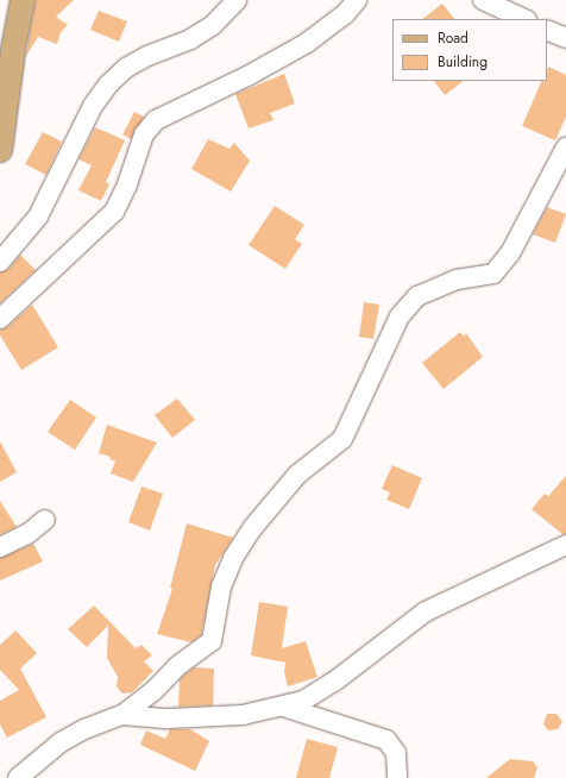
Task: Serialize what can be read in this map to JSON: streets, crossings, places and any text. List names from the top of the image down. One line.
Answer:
{"legend":["Road","Building"]}
